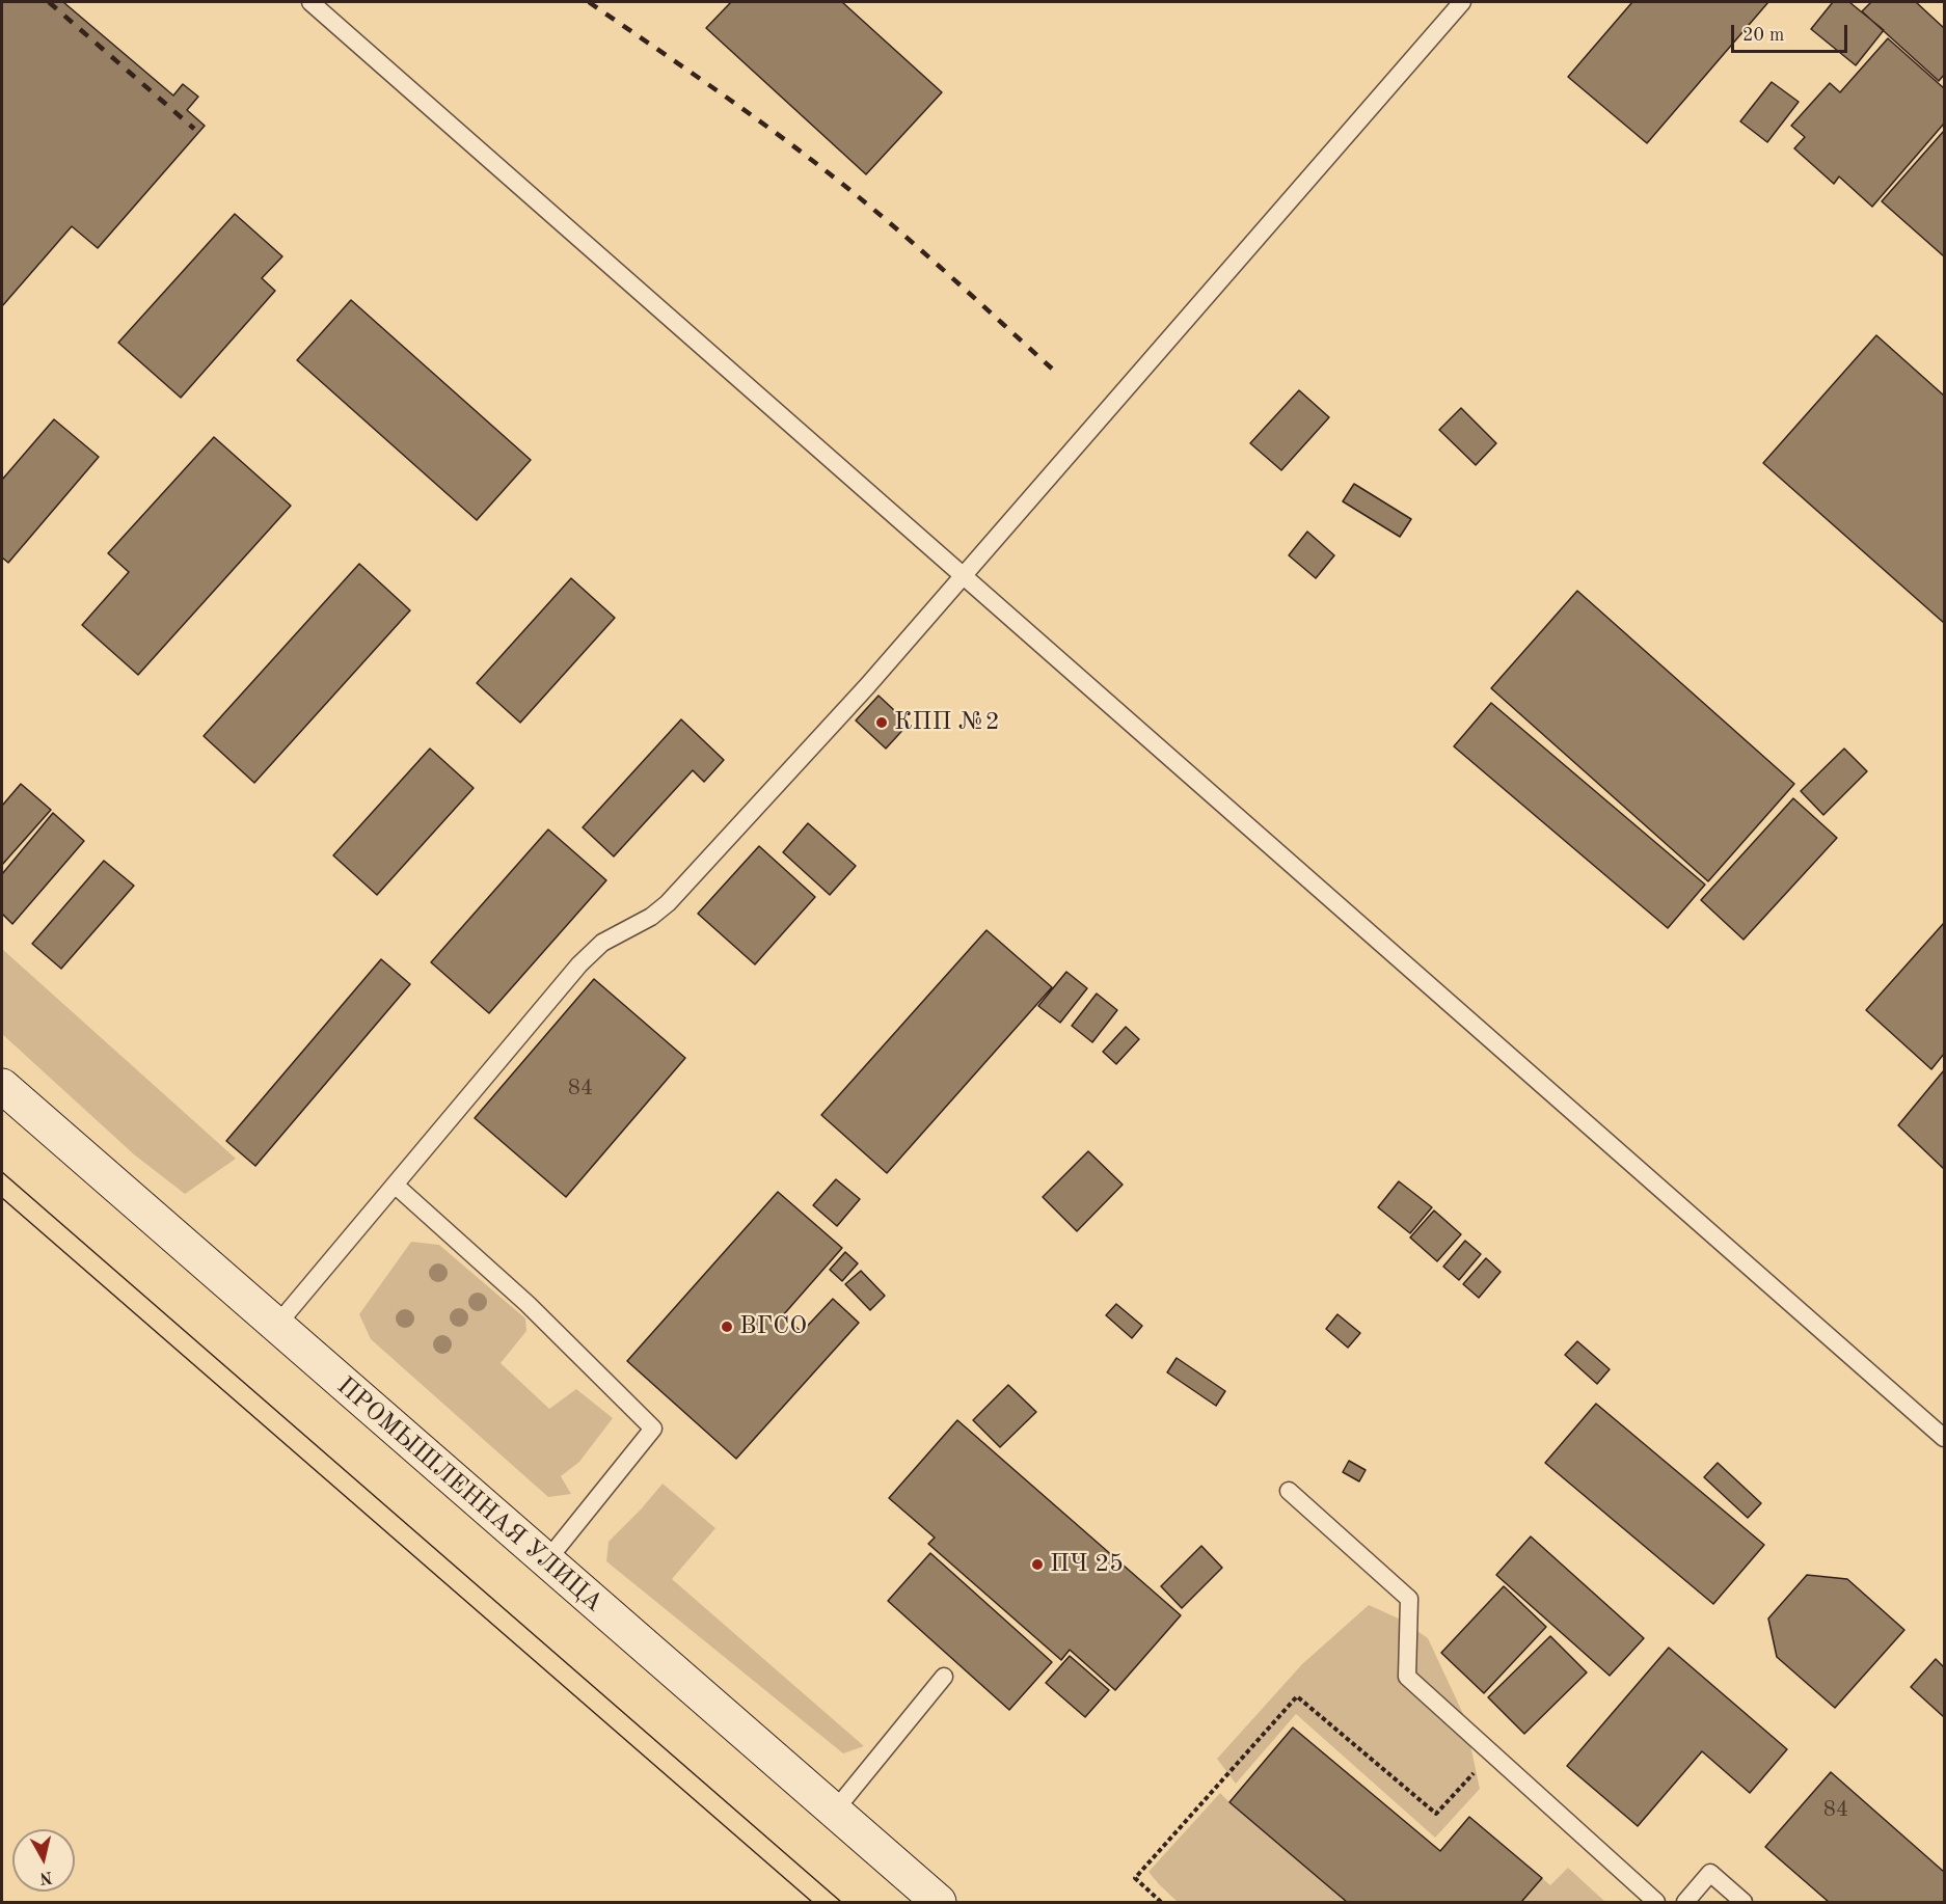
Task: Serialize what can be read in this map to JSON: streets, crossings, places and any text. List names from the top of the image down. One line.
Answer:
{"streets":{"street":["ПРОМЫШЛЕННАЯ УЛИЦА"]},"places":["КПП №2","ВГСО","ПЧ 25"],"house_numbers":["84","84"],"scale_bar":"20 m","north":"bottom"}
